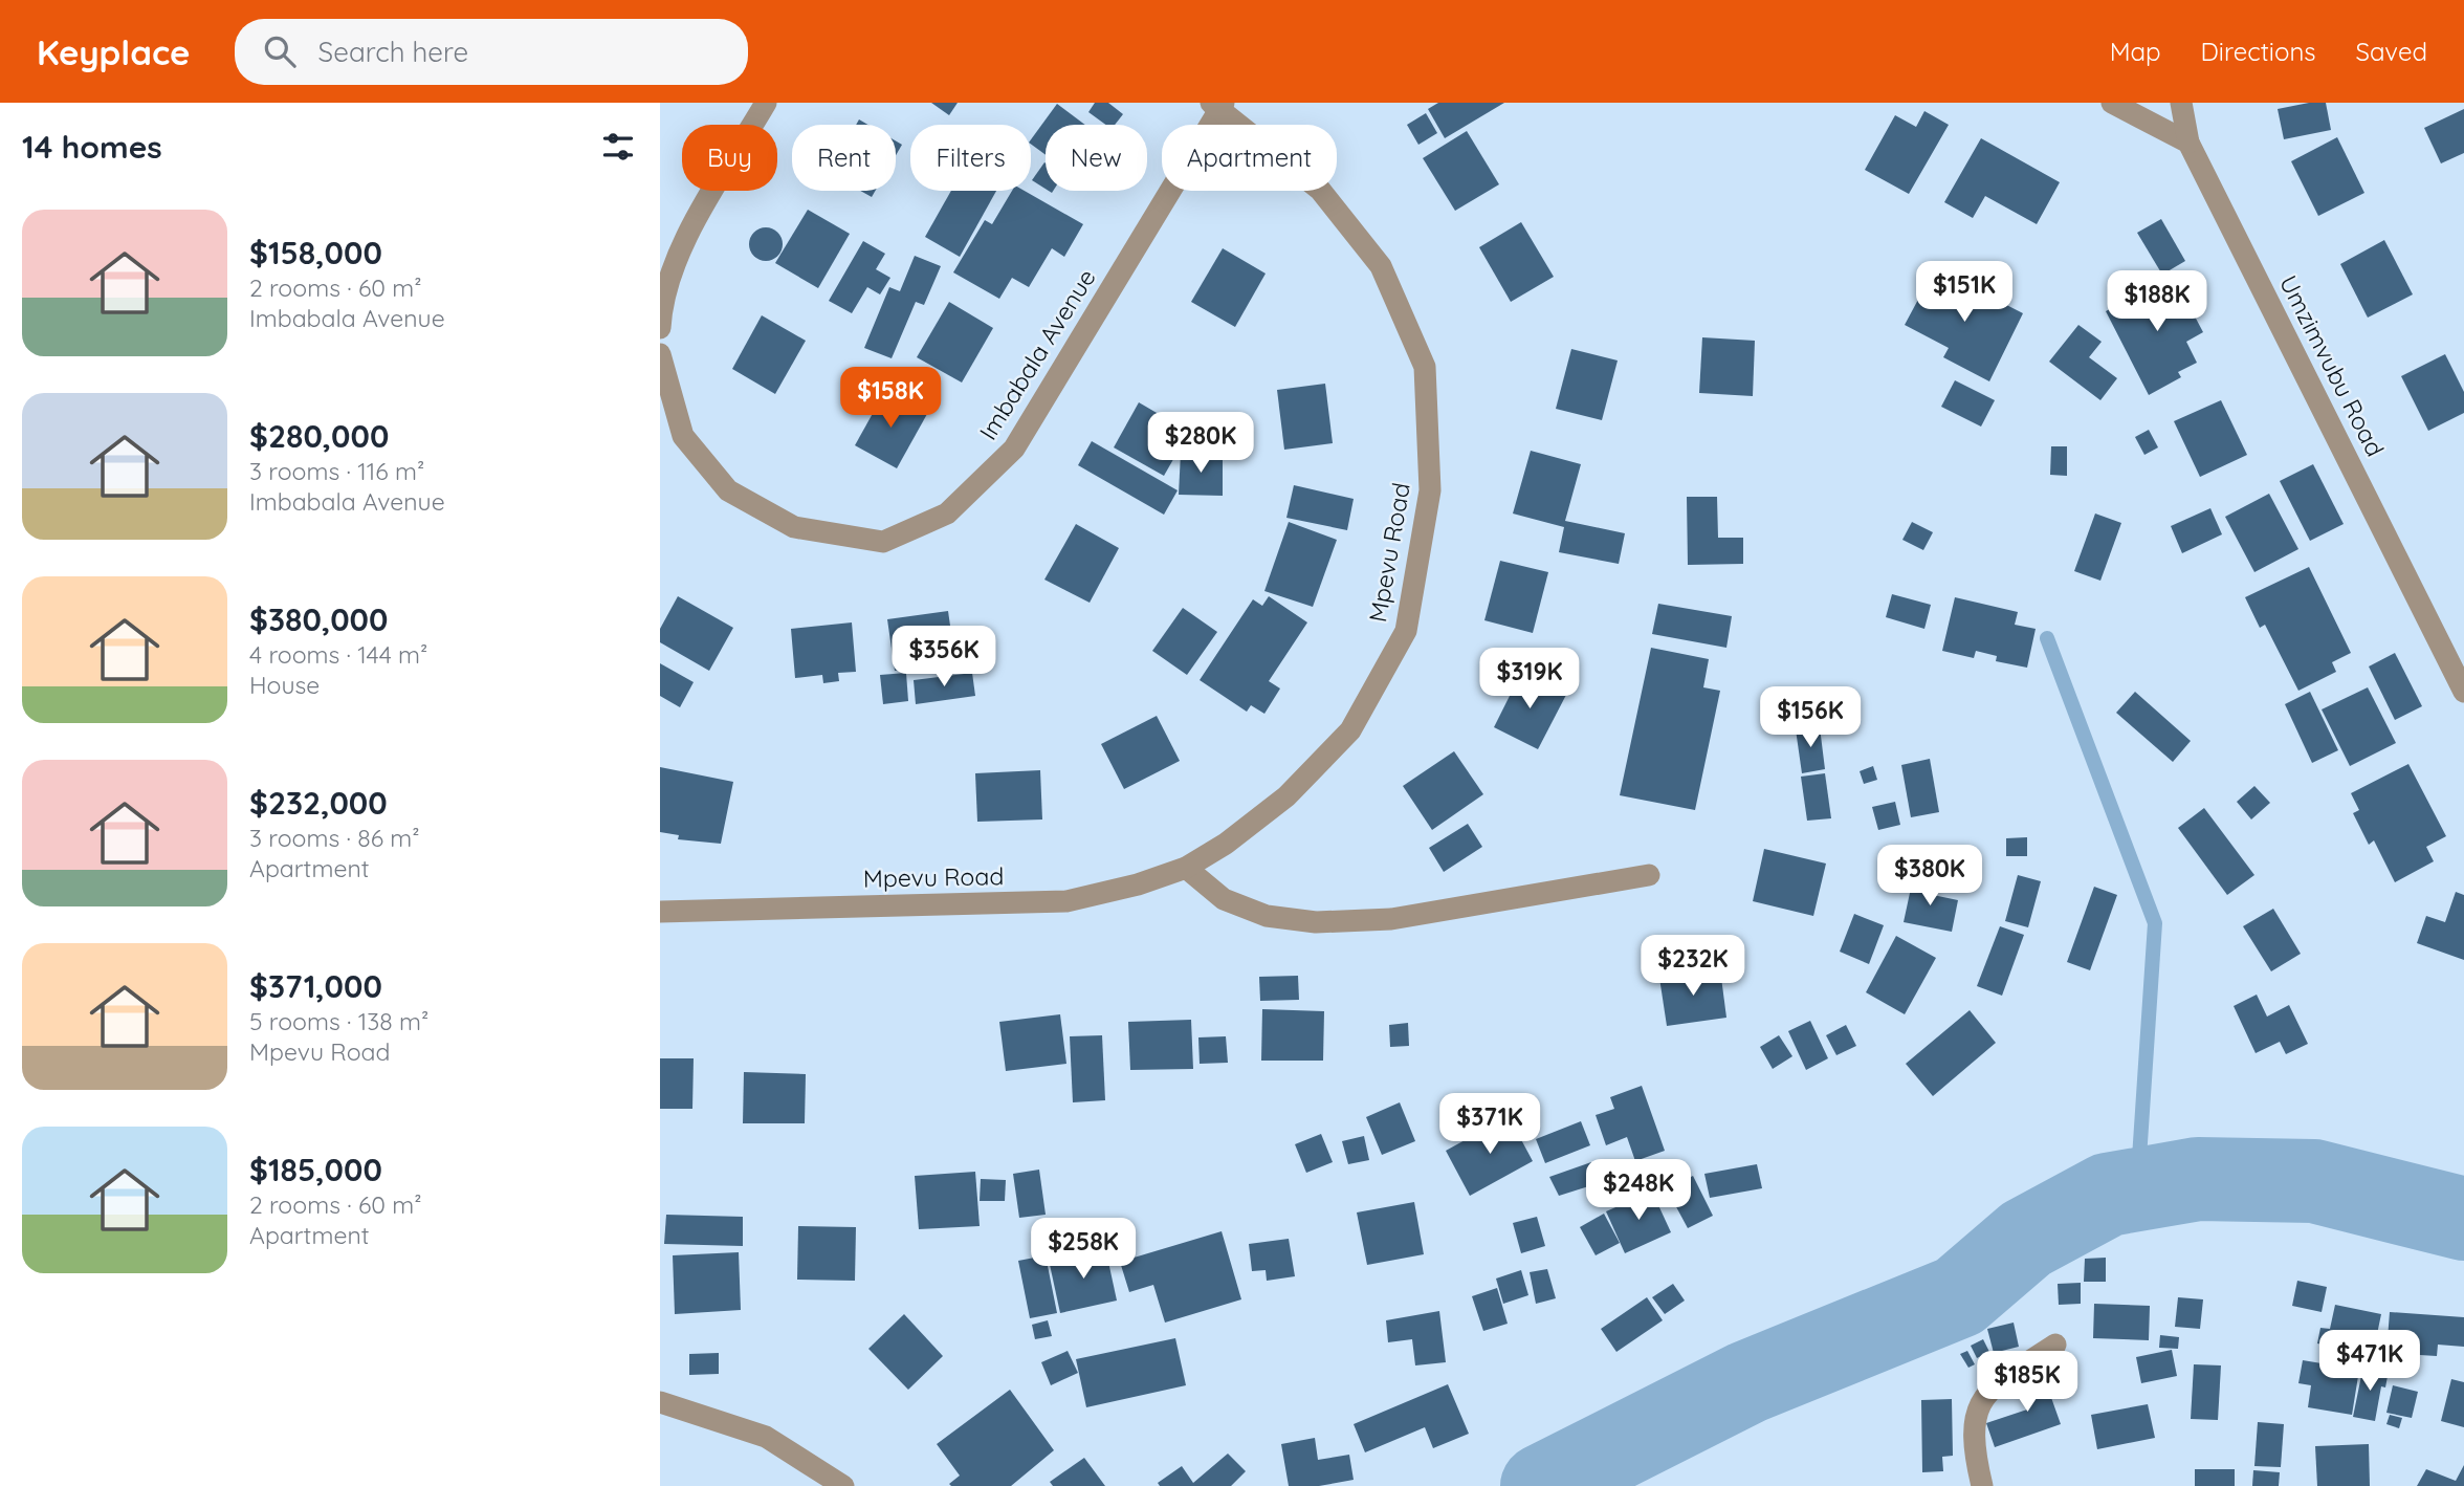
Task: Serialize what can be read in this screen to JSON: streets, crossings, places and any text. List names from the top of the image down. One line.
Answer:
{"streets":{"street":["Imbabala Avenue","Umzimvubu Road","Mpevu Road"]},"crossings":[["Imbabala Avenue","Mpevu Road"]],"page":{"header":"Keyplace","search":"Search here","nav":["Map","Directions","Saved"],"heading":"14 homes","chip":["Buy","Rent","Filters","New","Apartment"],"list":[{"name":"$158,000","note":"2 rooms · 60 m² · Imbabala Avenue"},{"name":"$280,000","note":"3 rooms · 116 m² · Imbabala Avenue"},{"name":"$380,000","note":"4 rooms · 144 m² · House"},{"name":"$232,000","note":"3 rooms · 86 m² · Apartment"},{"name":"$371,000","note":"5 rooms · 138 m² · Mpevu Road"},{"name":"$185,000","note":"2 rooms · 60 m² · Apartment"}],"price":["$151K","$188K","$158K","$280K","$356K","$319K","$156K","$380K","$232K","$371K","$248K","$258K","$471K","$185K"]}}
